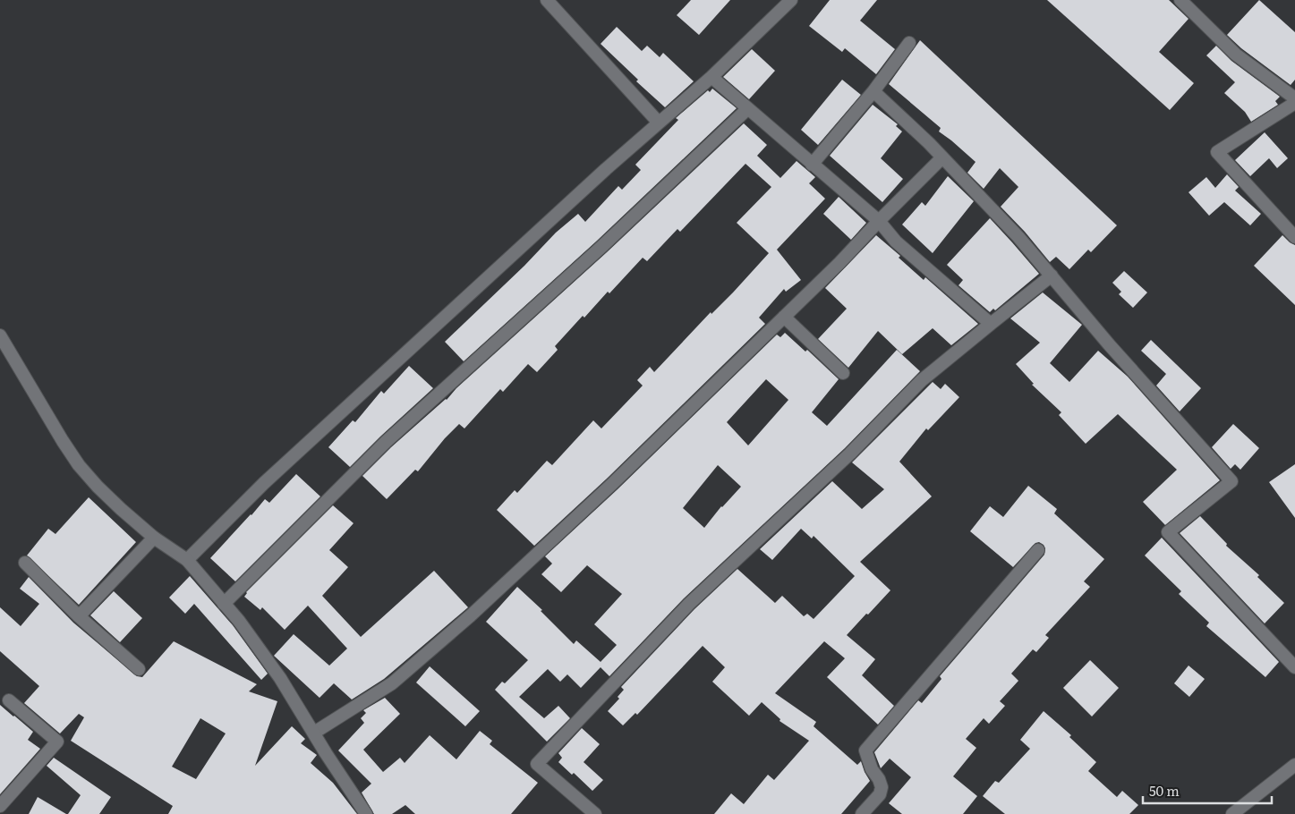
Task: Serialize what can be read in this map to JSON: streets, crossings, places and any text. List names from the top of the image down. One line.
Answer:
{"scale_bar":"50 m"}
